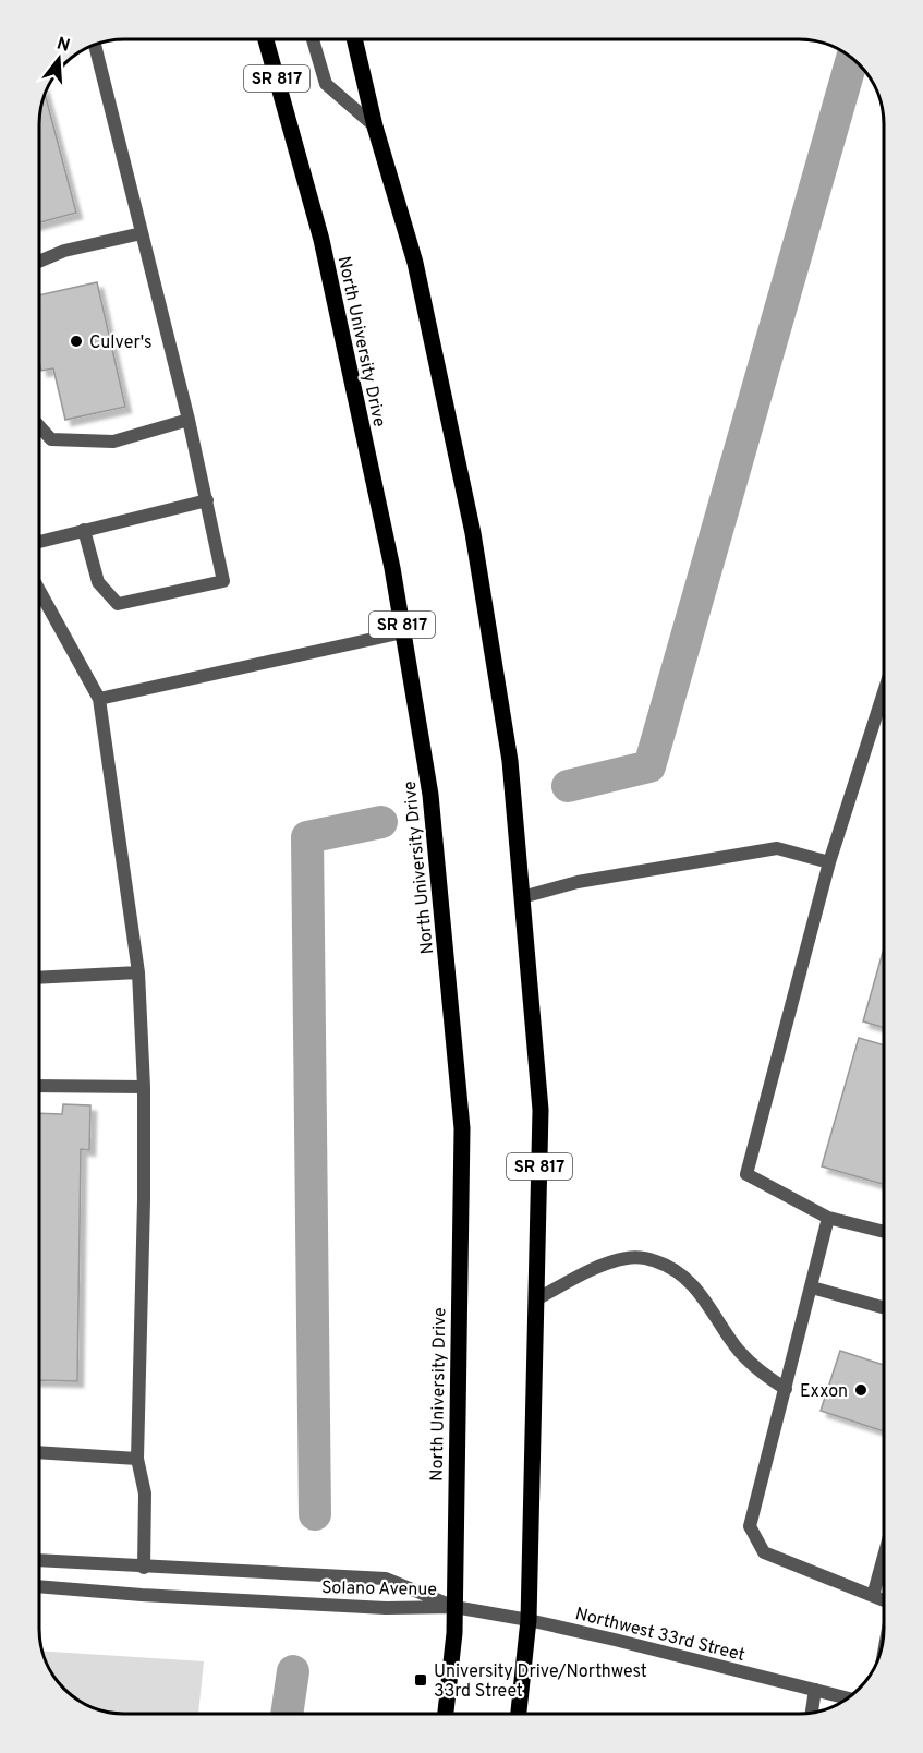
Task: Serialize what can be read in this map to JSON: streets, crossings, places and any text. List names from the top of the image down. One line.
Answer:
{"streets":{"main road":["SR 817","North University Drive"],"street":["Solano Avenue","Northwest 33rd Street"]},"crossings":[["SR 817","Northwest 33rd Street"],["North University Drive","Solano Avenue"],["North University Drive","Northwest 33rd Street"],["Solano Avenue","Northwest 33rd Street"]],"places":{"other":["Culver's","Exxon"],"transit":["University Drive/Northwest 33rd Street"]},"north":"top"}
